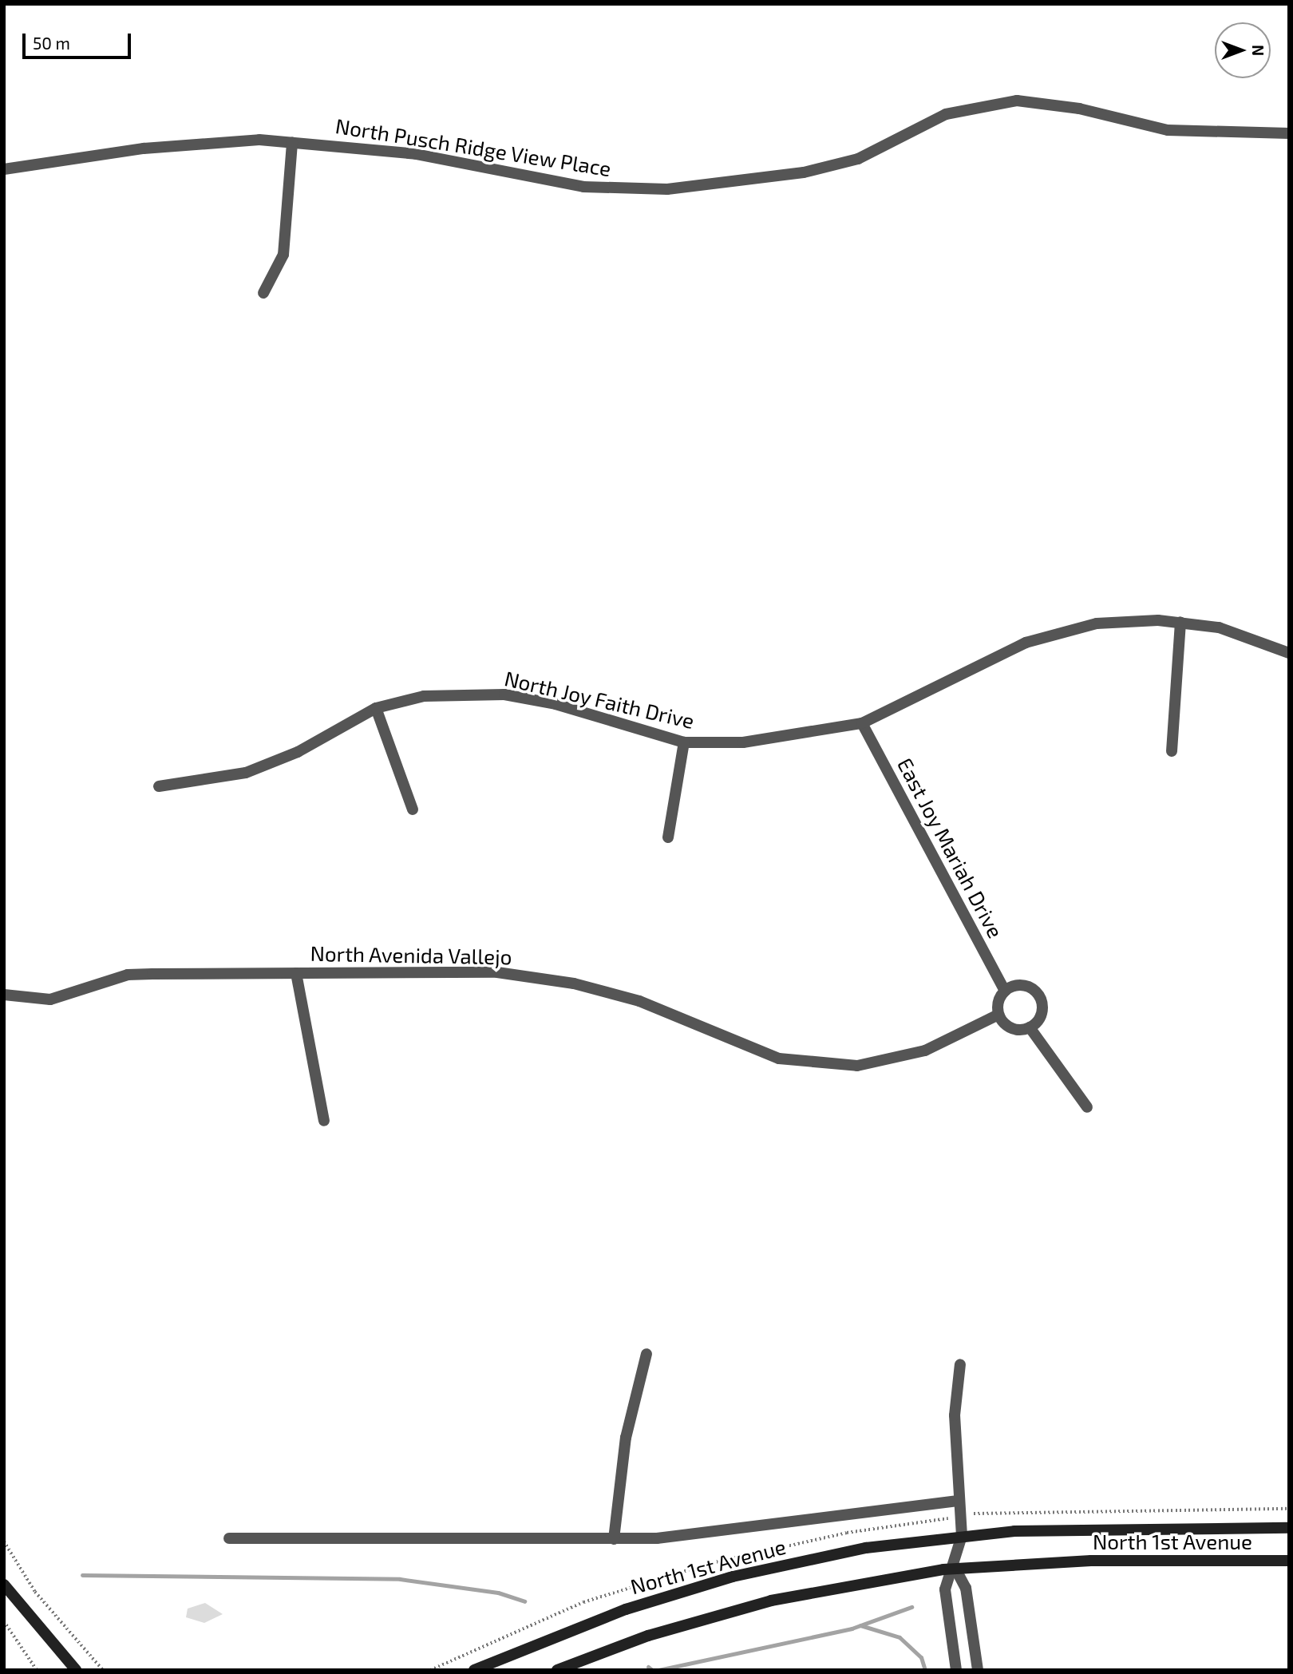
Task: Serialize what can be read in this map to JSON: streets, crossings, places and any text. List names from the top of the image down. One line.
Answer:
{"streets":{"main road":["North 1st Avenue"],"street":["North Pusch Ridge View Place","North Joy Faith Drive","East Joy Mariah Drive","North Avenida Vallejo"]},"crossings":[["North Joy Faith Drive","East Joy Mariah Drive"],["East Joy Mariah Drive","North Avenida Vallejo"]],"scale_bar":"50 m","north":"right"}
